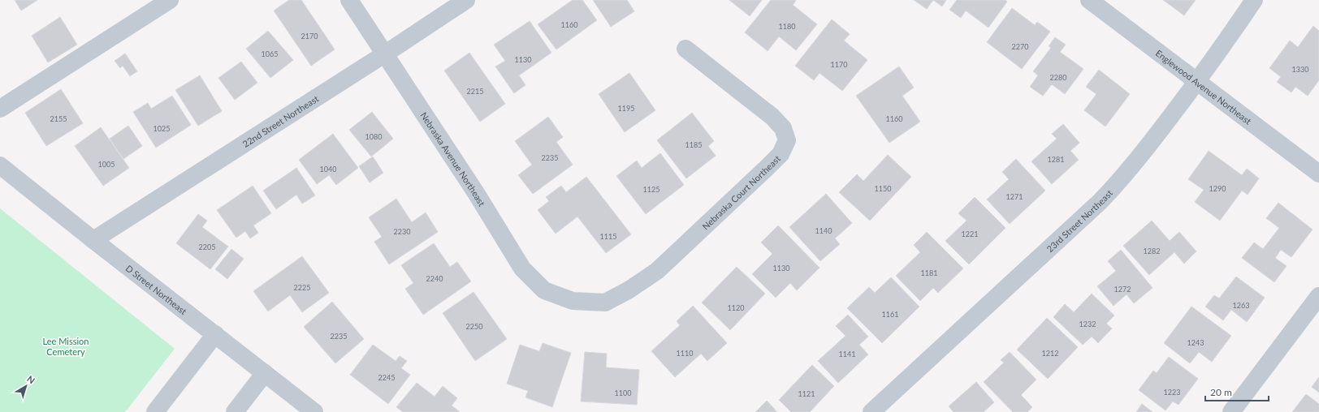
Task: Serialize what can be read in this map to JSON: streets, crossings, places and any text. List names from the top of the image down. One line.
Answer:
{"streets":{"street":["Englewood Avenue Northeast","22nd Street Northeast","Nebraska Avenue Northeast","Nebraska Court Northeast","23rd Street Northeast","D Street Northeast"]},"crossings":[["Englewood Avenue Northeast","23rd Street Northeast"],["22nd Street Northeast","Nebraska Avenue Northeast"],["22nd Street Northeast","D Street Northeast"],["Nebraska Avenue Northeast","Nebraska Court Northeast"]],"parks":["Lee Mission Cemetery"],"house_numbers":["1160","1180","2170","2270","1065","1130","1170","1330","2280","2215","1195","2155","1160","1025","1080","1185","2235","1281","1005","1040","1150","1290","1125","1271","1140","2230","1221","1115","2205","1282","1130","1181","2240","2225","1272","1263","1120","1161","1232","2250","2235","1243","1110","1212","1141","2245","1223","1100","1121"],"scale_bar":"20 m","north":"top right"}
